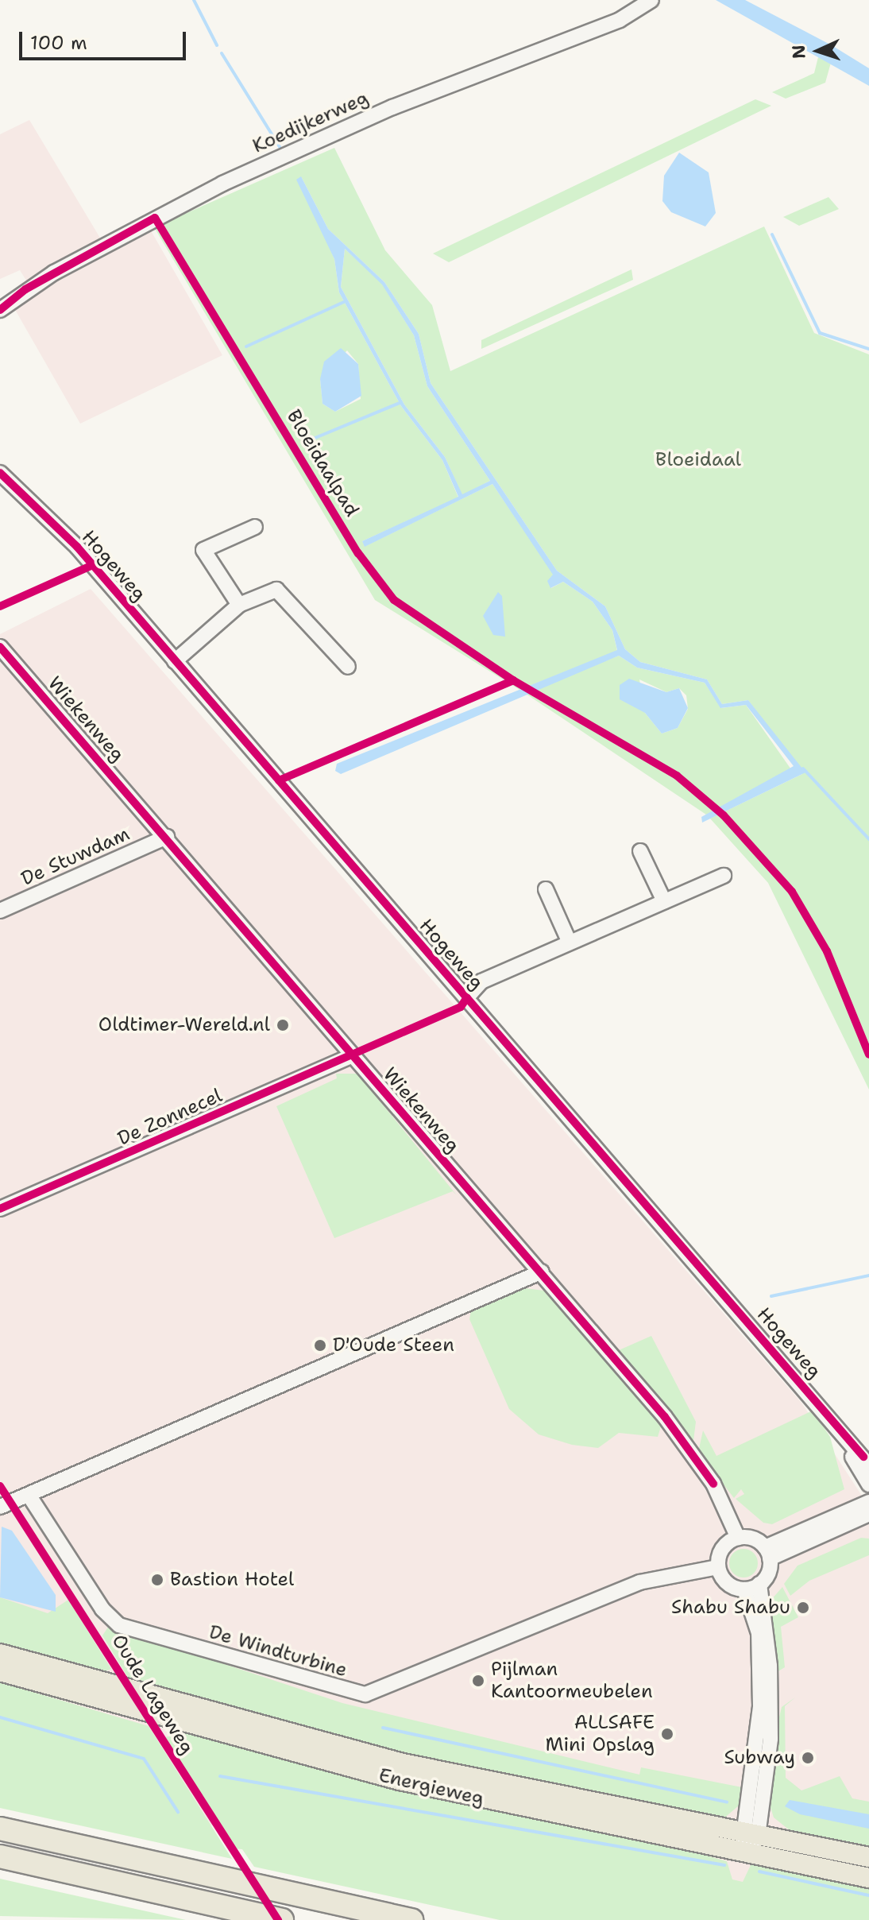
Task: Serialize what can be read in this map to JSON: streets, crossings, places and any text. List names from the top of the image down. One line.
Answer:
{"streets":{"main road":["Energieweg"],"street":["Koedijkerweg","Hogeweg","Wiekenweg","De Stuwdam","De Zonnecel","De Windturbine"],"cycle path":["Bloeidaalpad","Oude Lageweg"]},"crossings":[["Wiekenweg","De Stuwdam"],["Wiekenweg","De Zonnecel"],["Wiekenweg","De Windturbine"]],"parks":["Bloeidaal"],"places":["Oldtimer-Wereld.nl","D'Oude Steen","Bastion Hotel","Shabu Shabu","Pijlman Kantoormeubelen","ALLSAFE Mini Opslag","Subway"],"scale_bar":"100 m","north":"left"}
